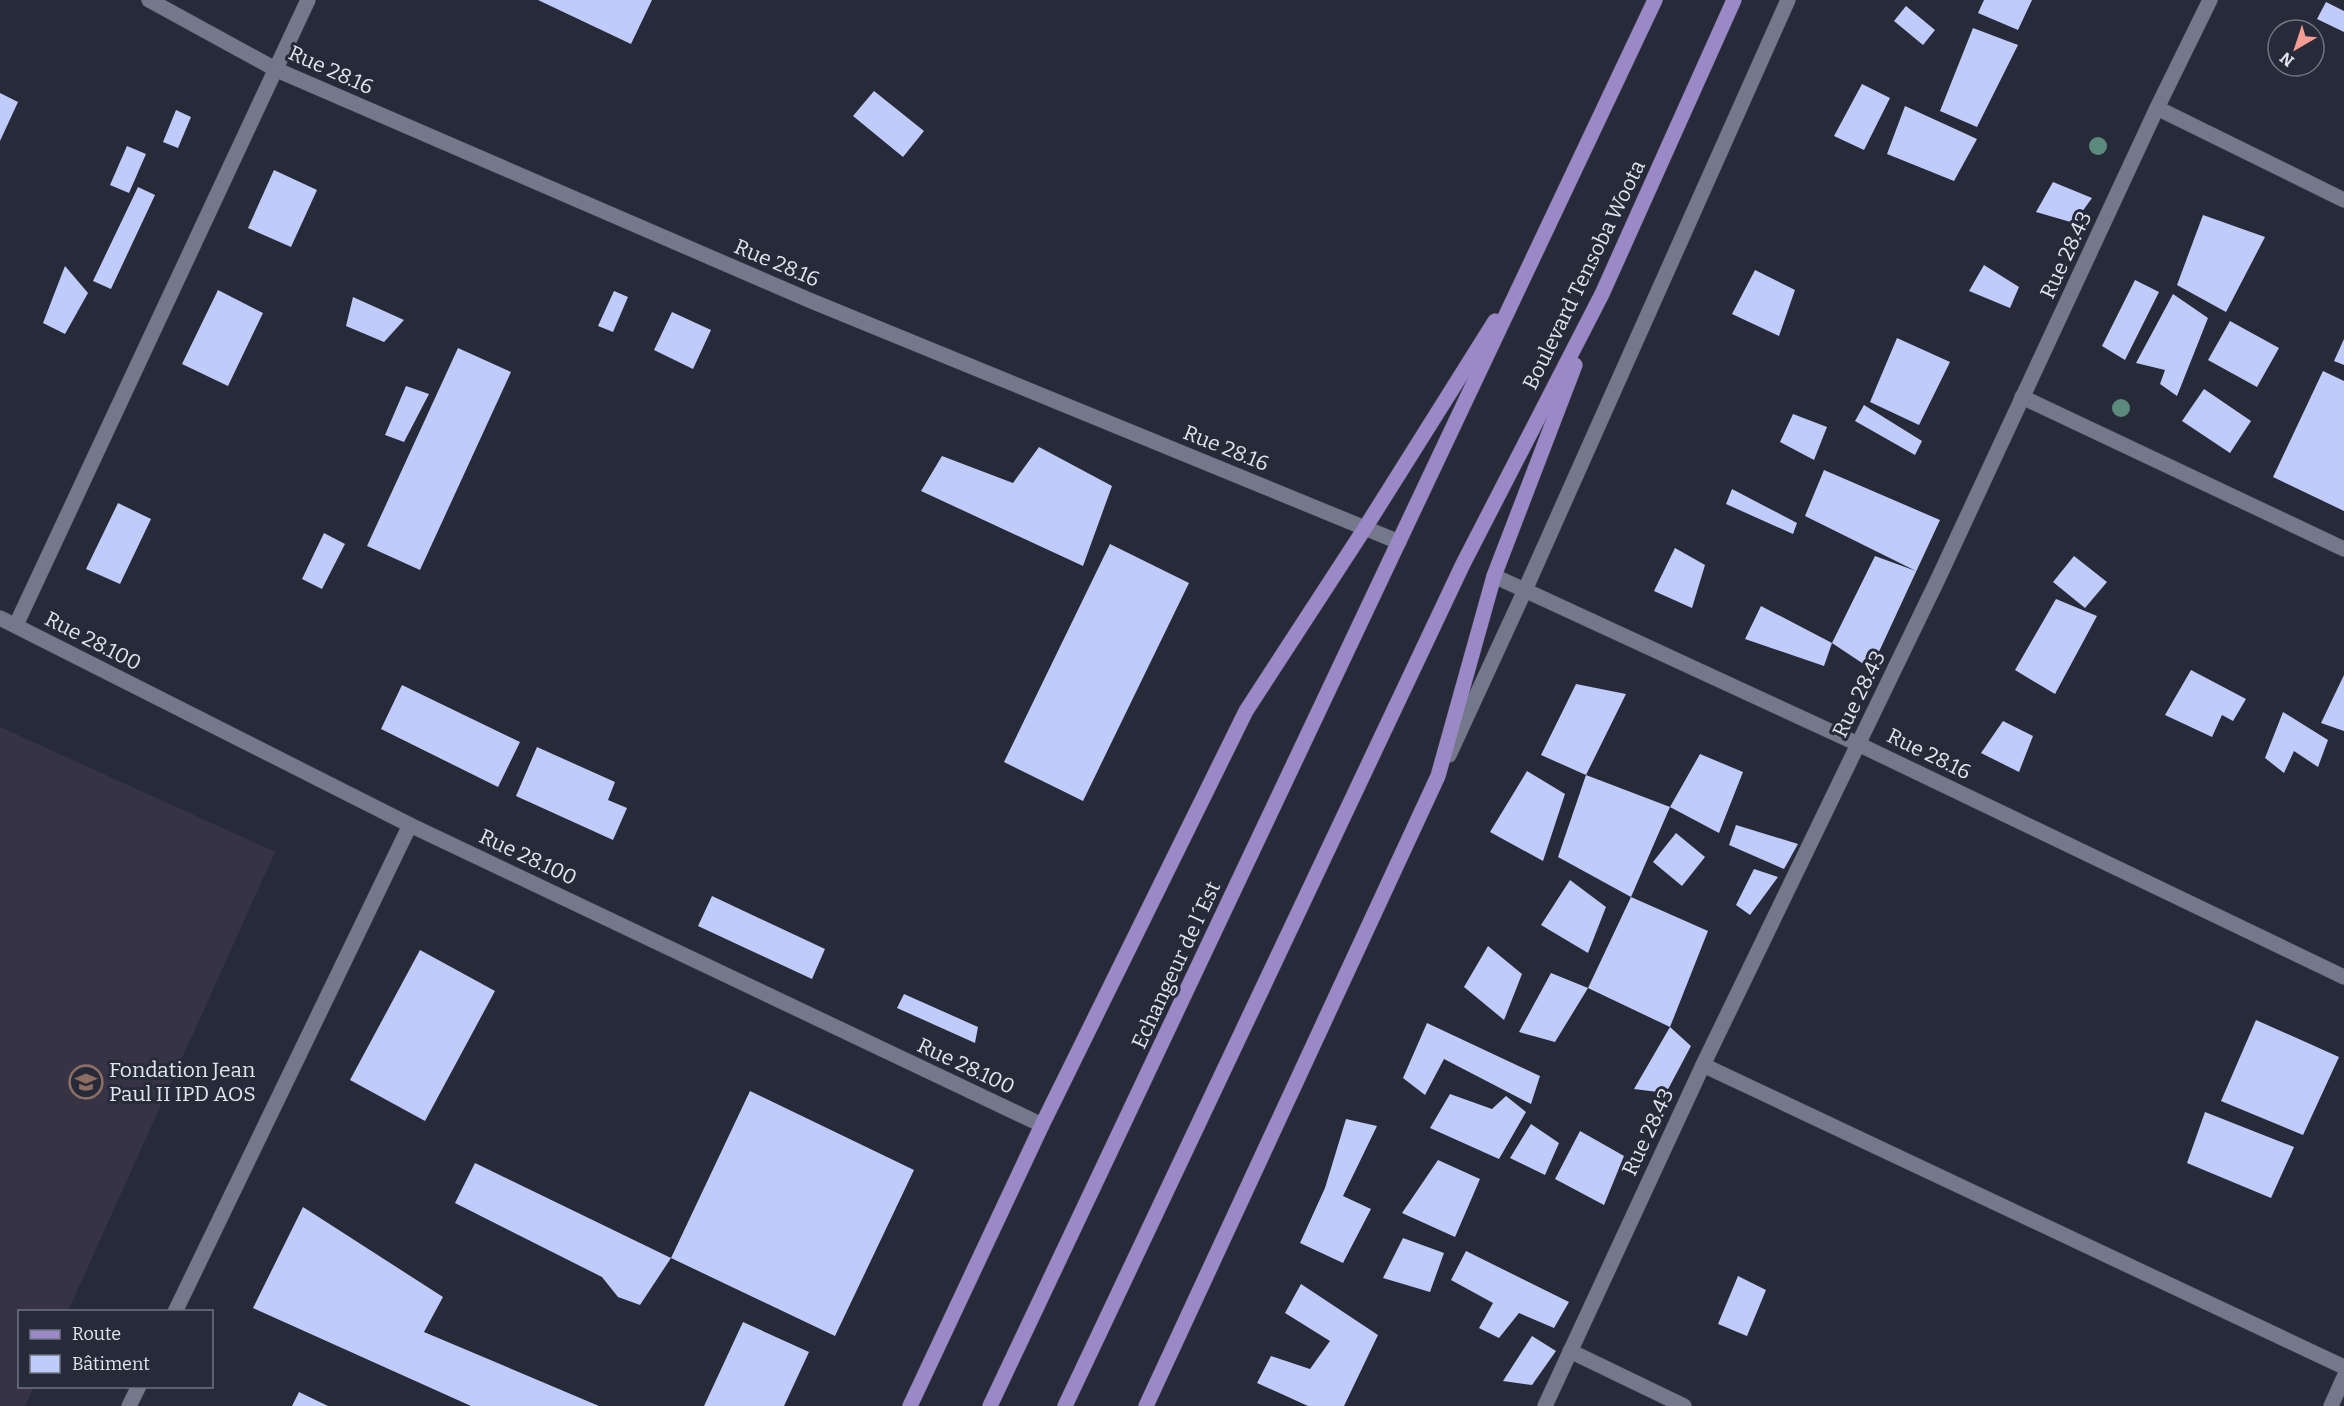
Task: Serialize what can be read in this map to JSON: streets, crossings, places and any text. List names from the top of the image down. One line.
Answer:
{"streets":{"main road":["Boulevard Tensoba Woota","Echangeur de l´Est"],"street":["Rue 28.16","Rue 28.43","Rue 28.100"]},"crossings":[["Rue 28.16","Rue 28.43"],["Rue 28.16","Echangeur de l´Est"]],"places":{"school or university":["Fondation Jean Paul II IPD AOS"]},"legend":["Route","Bâtiment"],"north":"bottom left"}
